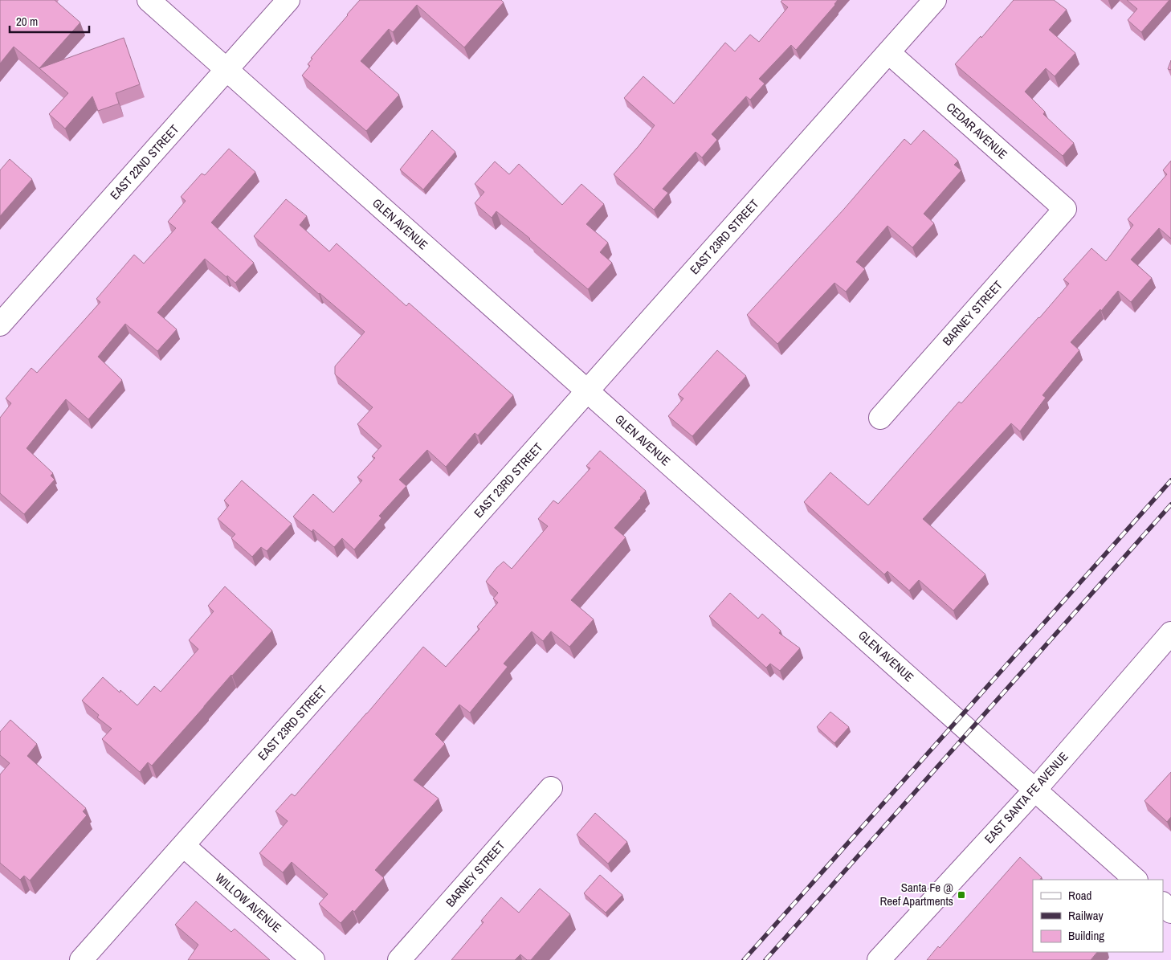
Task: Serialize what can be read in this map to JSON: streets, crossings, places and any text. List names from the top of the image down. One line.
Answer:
{"streets":{"street":["CEDAR AVENUE","EAST 22ND STREET","GLEN AVENUE","EAST 23RD STREET","BARNEY STREET","EAST SANTA FE AVENUE","WILLOW AVENUE"]},"crossings":[["CEDAR AVENUE","EAST 23RD STREET"],["CEDAR AVENUE","BARNEY STREET"],["EAST 22ND STREET","GLEN AVENUE"],["GLEN AVENUE","EAST 23RD STREET"],["GLEN AVENUE","EAST SANTA FE AVENUE"],["EAST 23RD STREET","WILLOW AVENUE"]],"places":{"transit":["Santa Fe @ Reef Apartments"]},"legend":["Road","Railway","Building"],"scale_bar":"20 m"}
